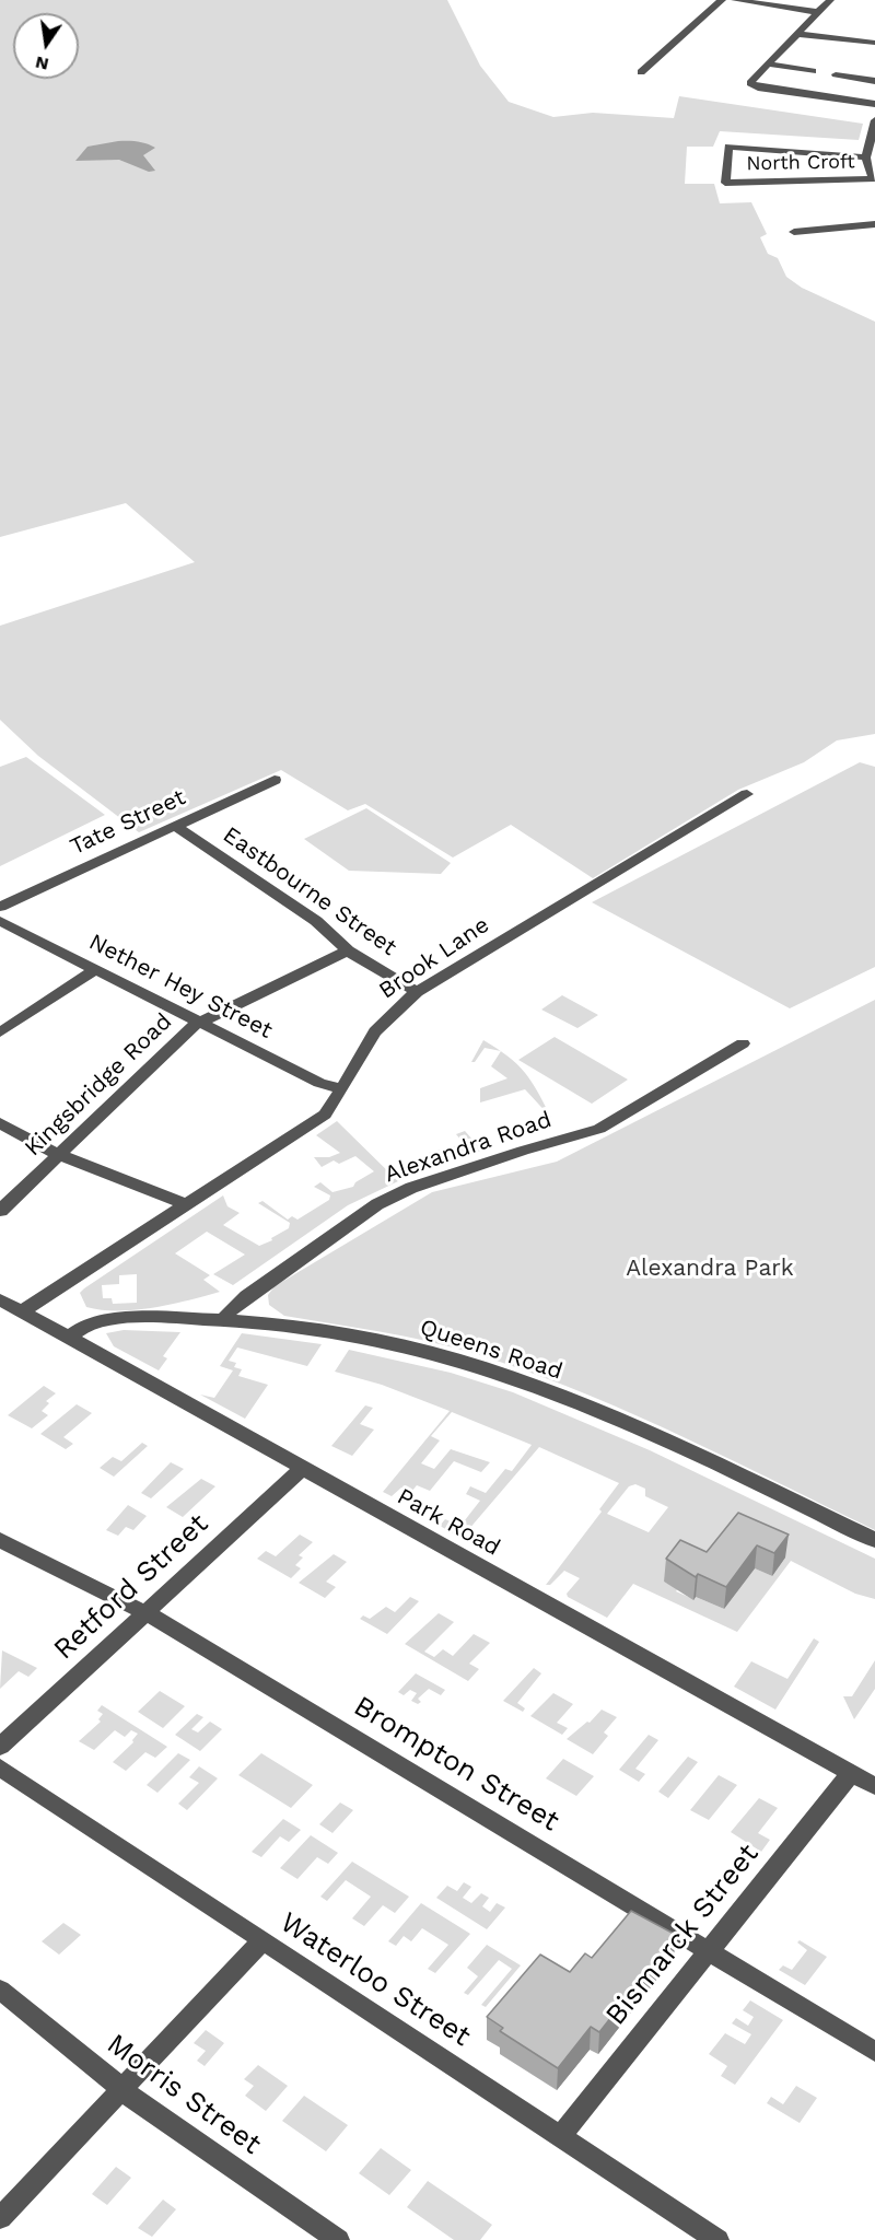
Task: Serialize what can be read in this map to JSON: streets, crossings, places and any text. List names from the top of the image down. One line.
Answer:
{"streets":{"street":["North Croft","Tate Street","Eastbourne Street","Brook Lane","Nether Hey Street","Kingsbridge Road","Alexandra Road","Queens Road","Park Road","Retford Street","Brompton Street","Bismarck Street","Waterloo Street","Morris Street"]},"crossings":[["Tate Street","Eastbourne Street"],["Eastbourne Street","Brook Lane"],["Eastbourne Street","Kingsbridge Road"],["Brook Lane","Nether Hey Street"],["Brook Lane","Park Road"],["Nether Hey Street","Kingsbridge Road"],["Alexandra Road","Queens Road"],["Queens Road","Park Road"],["Park Road","Retford Street"],["Park Road","Bismarck Street"],["Retford Street","Brompton Street"],["Brompton Street","Bismarck Street"],["Bismarck Street","Waterloo Street"]],"parks":["Alexandra Park"],"north":"bottom"}
